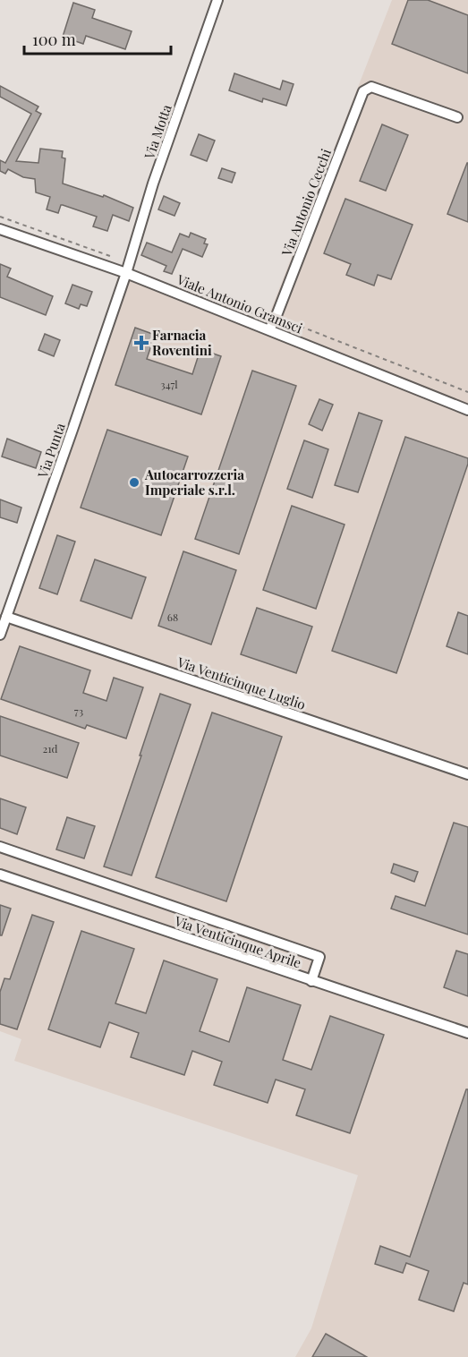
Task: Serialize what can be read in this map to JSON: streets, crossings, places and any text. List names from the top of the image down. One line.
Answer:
{"streets":{"street":["Via Motta","Via Antonio Cecchi","Viale Antonio Gramsci","Via Punta","Via Venticinque Luglio","Via Venticinque Aprile"]},"crossings":[["Via Motta","Viale Antonio Gramsci"],["Via Motta","Via Punta"],["Via Antonio Cecchi","Viale Antonio Gramsci"],["Viale Antonio Gramsci","Via Punta"],["Via Punta","Via Venticinque Luglio"]],"places":{"health":["Farnacia Roventini"],"other":["Autocarrozzeria Imperiale s.r.l."]},"house_numbers":["347l","68","73","21d"],"scale_bar":"100 m"}
